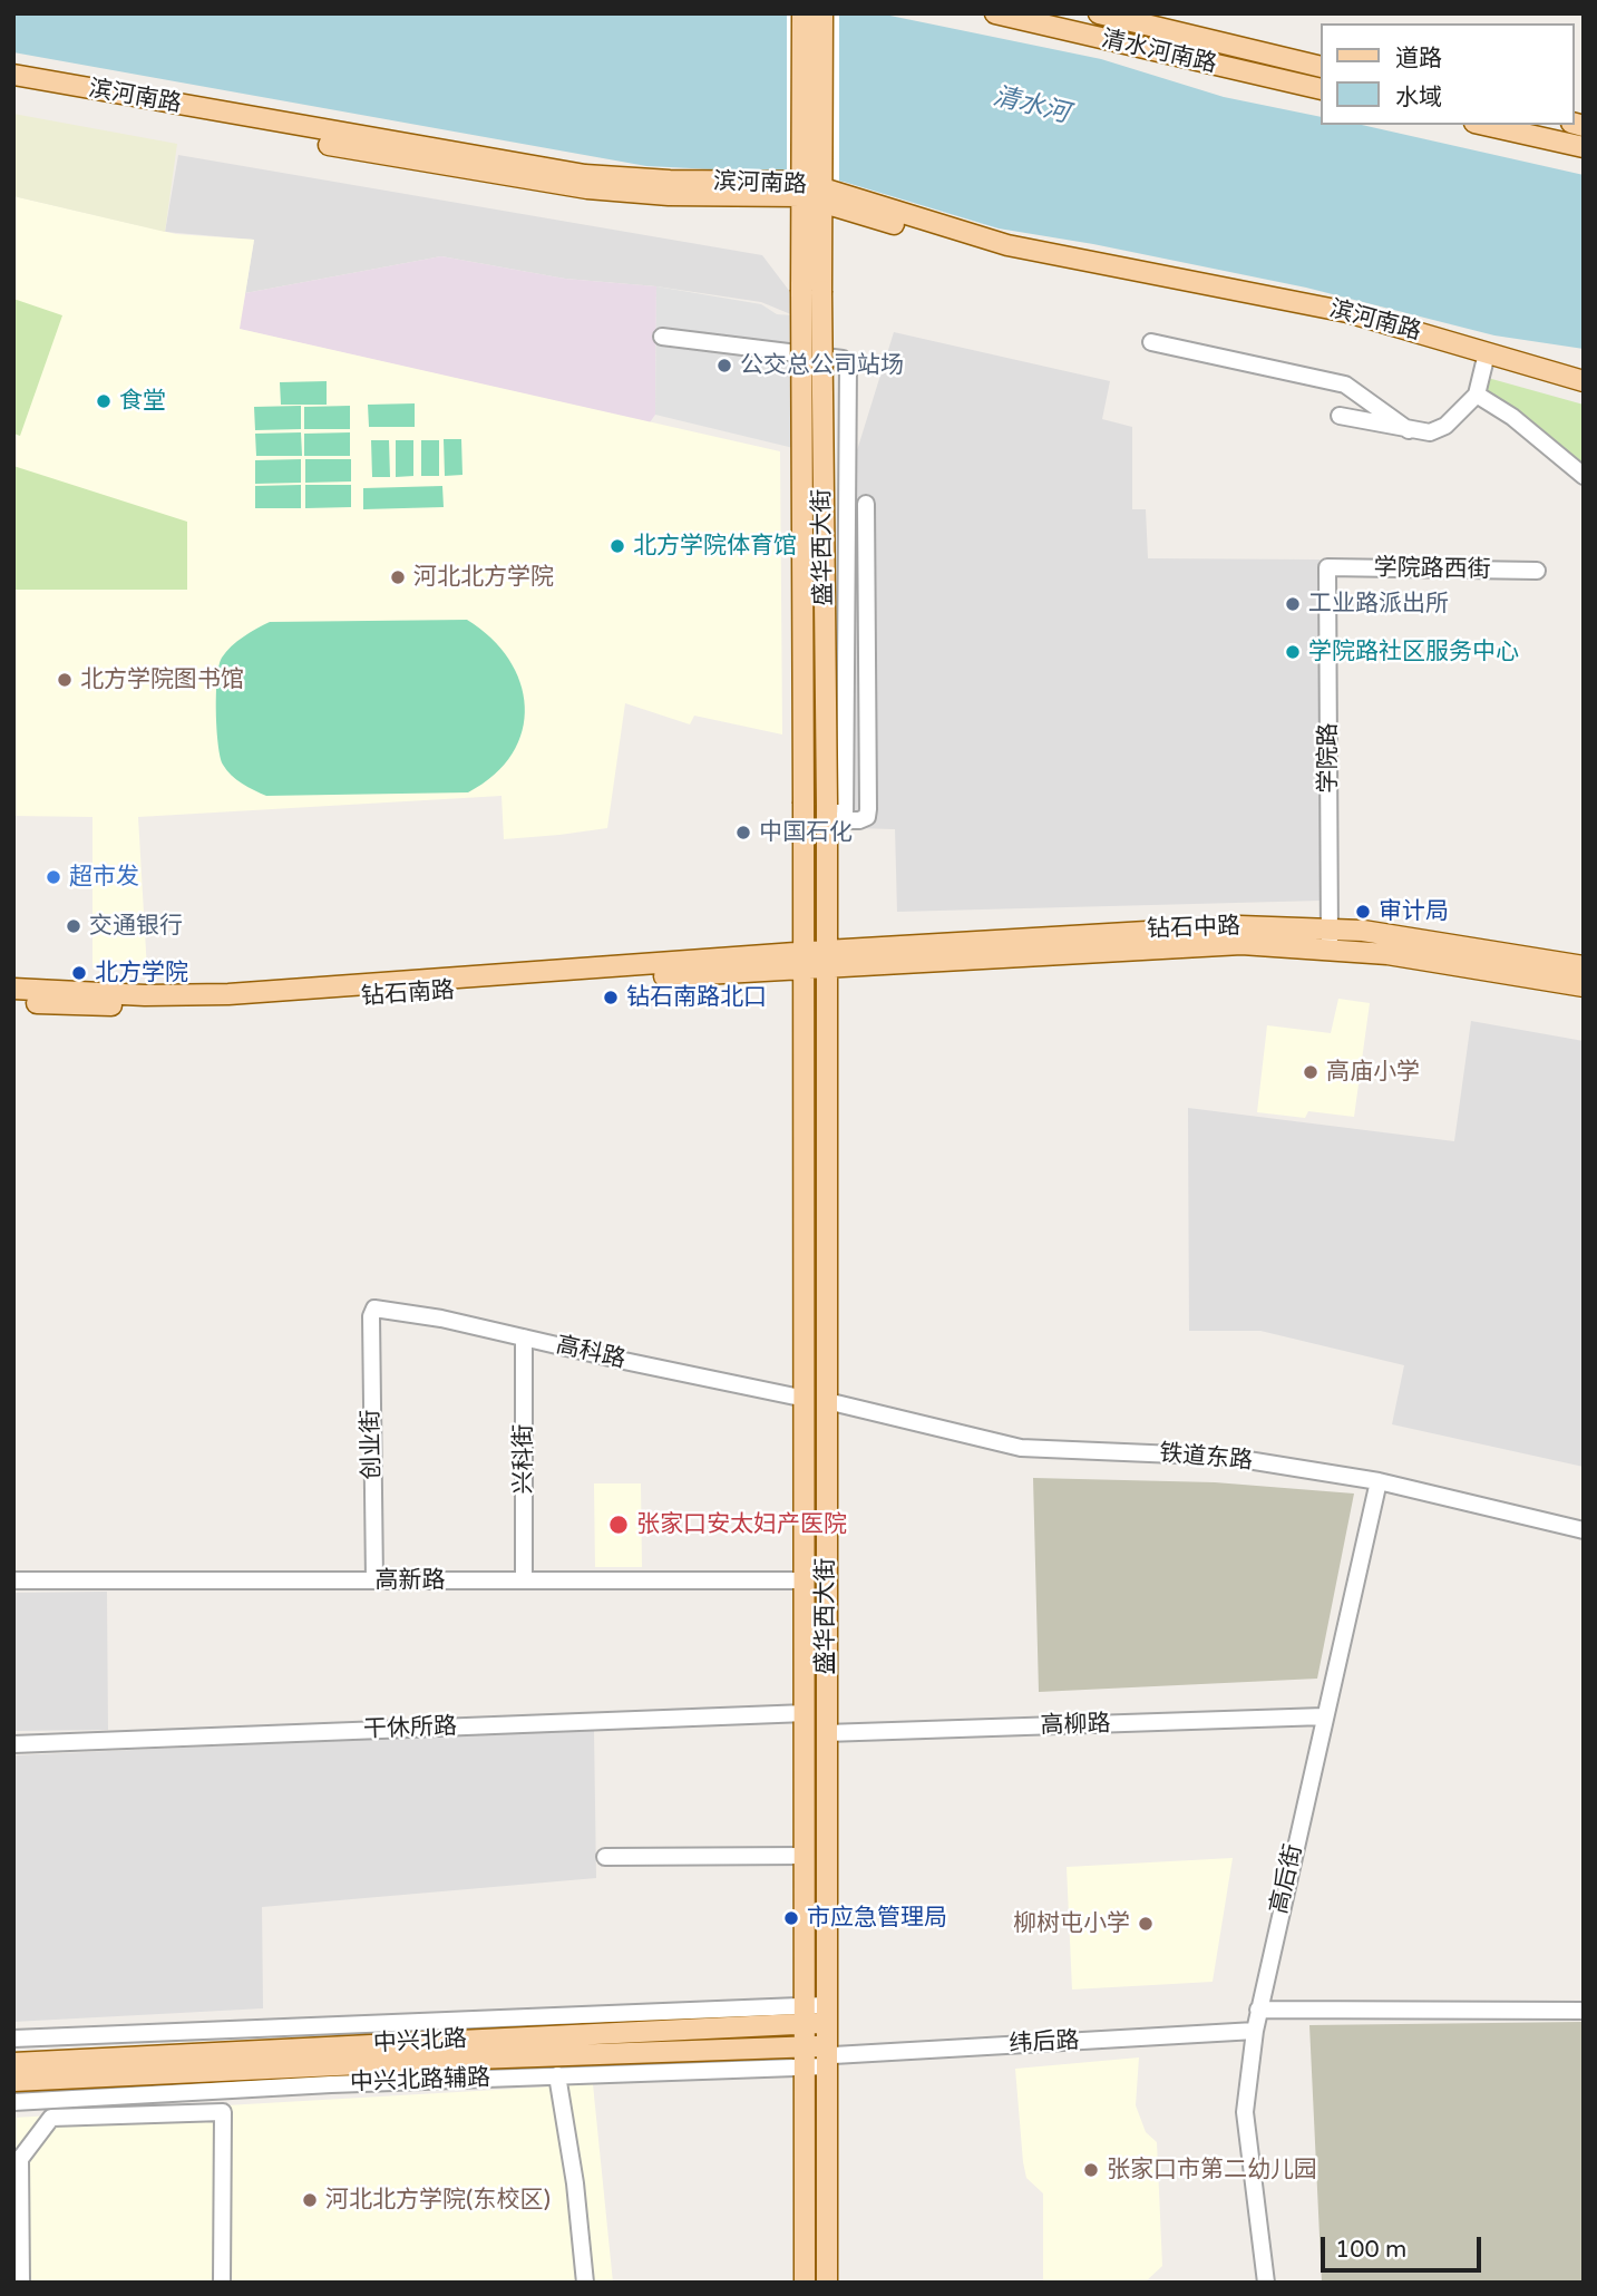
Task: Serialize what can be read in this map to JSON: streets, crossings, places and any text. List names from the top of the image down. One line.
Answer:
{"streets":{"main road":["清水河南路","滨河南路","盛华西大街","钻石中路","钻石南路","中兴北路"],"street":["学院路西街","学院路","高科路","创业街","铁道东路","兴科街","高新路","高柳路","干休所路","高后街","纬后路","中兴北路辅路"]},"crossings":[["滨河南路","盛华西大街"],["盛华西大街","钻石中路"],["盛华西大街","钻石南路"],["盛华西大街","高科路"],["盛华西大街","铁道东路"],["盛华西大街","高新路"],["盛华西大街","高柳路"],["盛华西大街","干休所路"],["盛华西大街","中兴北路"],["盛华西大街","纬后路"],["盛华西大街","中兴北路辅路"],["学院路西街","学院路"],["学院路","钻石中路"],["钻石中路","钻石南路"],["高科路","创业街"],["高科路","兴科街"],["创业街","高新路"],["铁道东路","高后街"],["兴科街","高新路"],["高柳路","高后街"],["高后街","纬后路"],["中兴北路","纬后路"],["中兴北路","中兴北路辅路"]],"water":["清水河"],"places":["公交总公司站场","食堂","北方学院体育馆","河北北方学院","工业路派出所","学院路社区服务中心","北方学院图书馆","中国石化","超市发","审计局","交通银行","北方学院","钻石南路北口","高庙小学","张家口安太妇产医院","市应急管理局","柳树屯小学","张家口市第二幼儿园","河北北方学院(东校区)"],"legend":["道路","水域"],"scale_bar":"100 m"}
